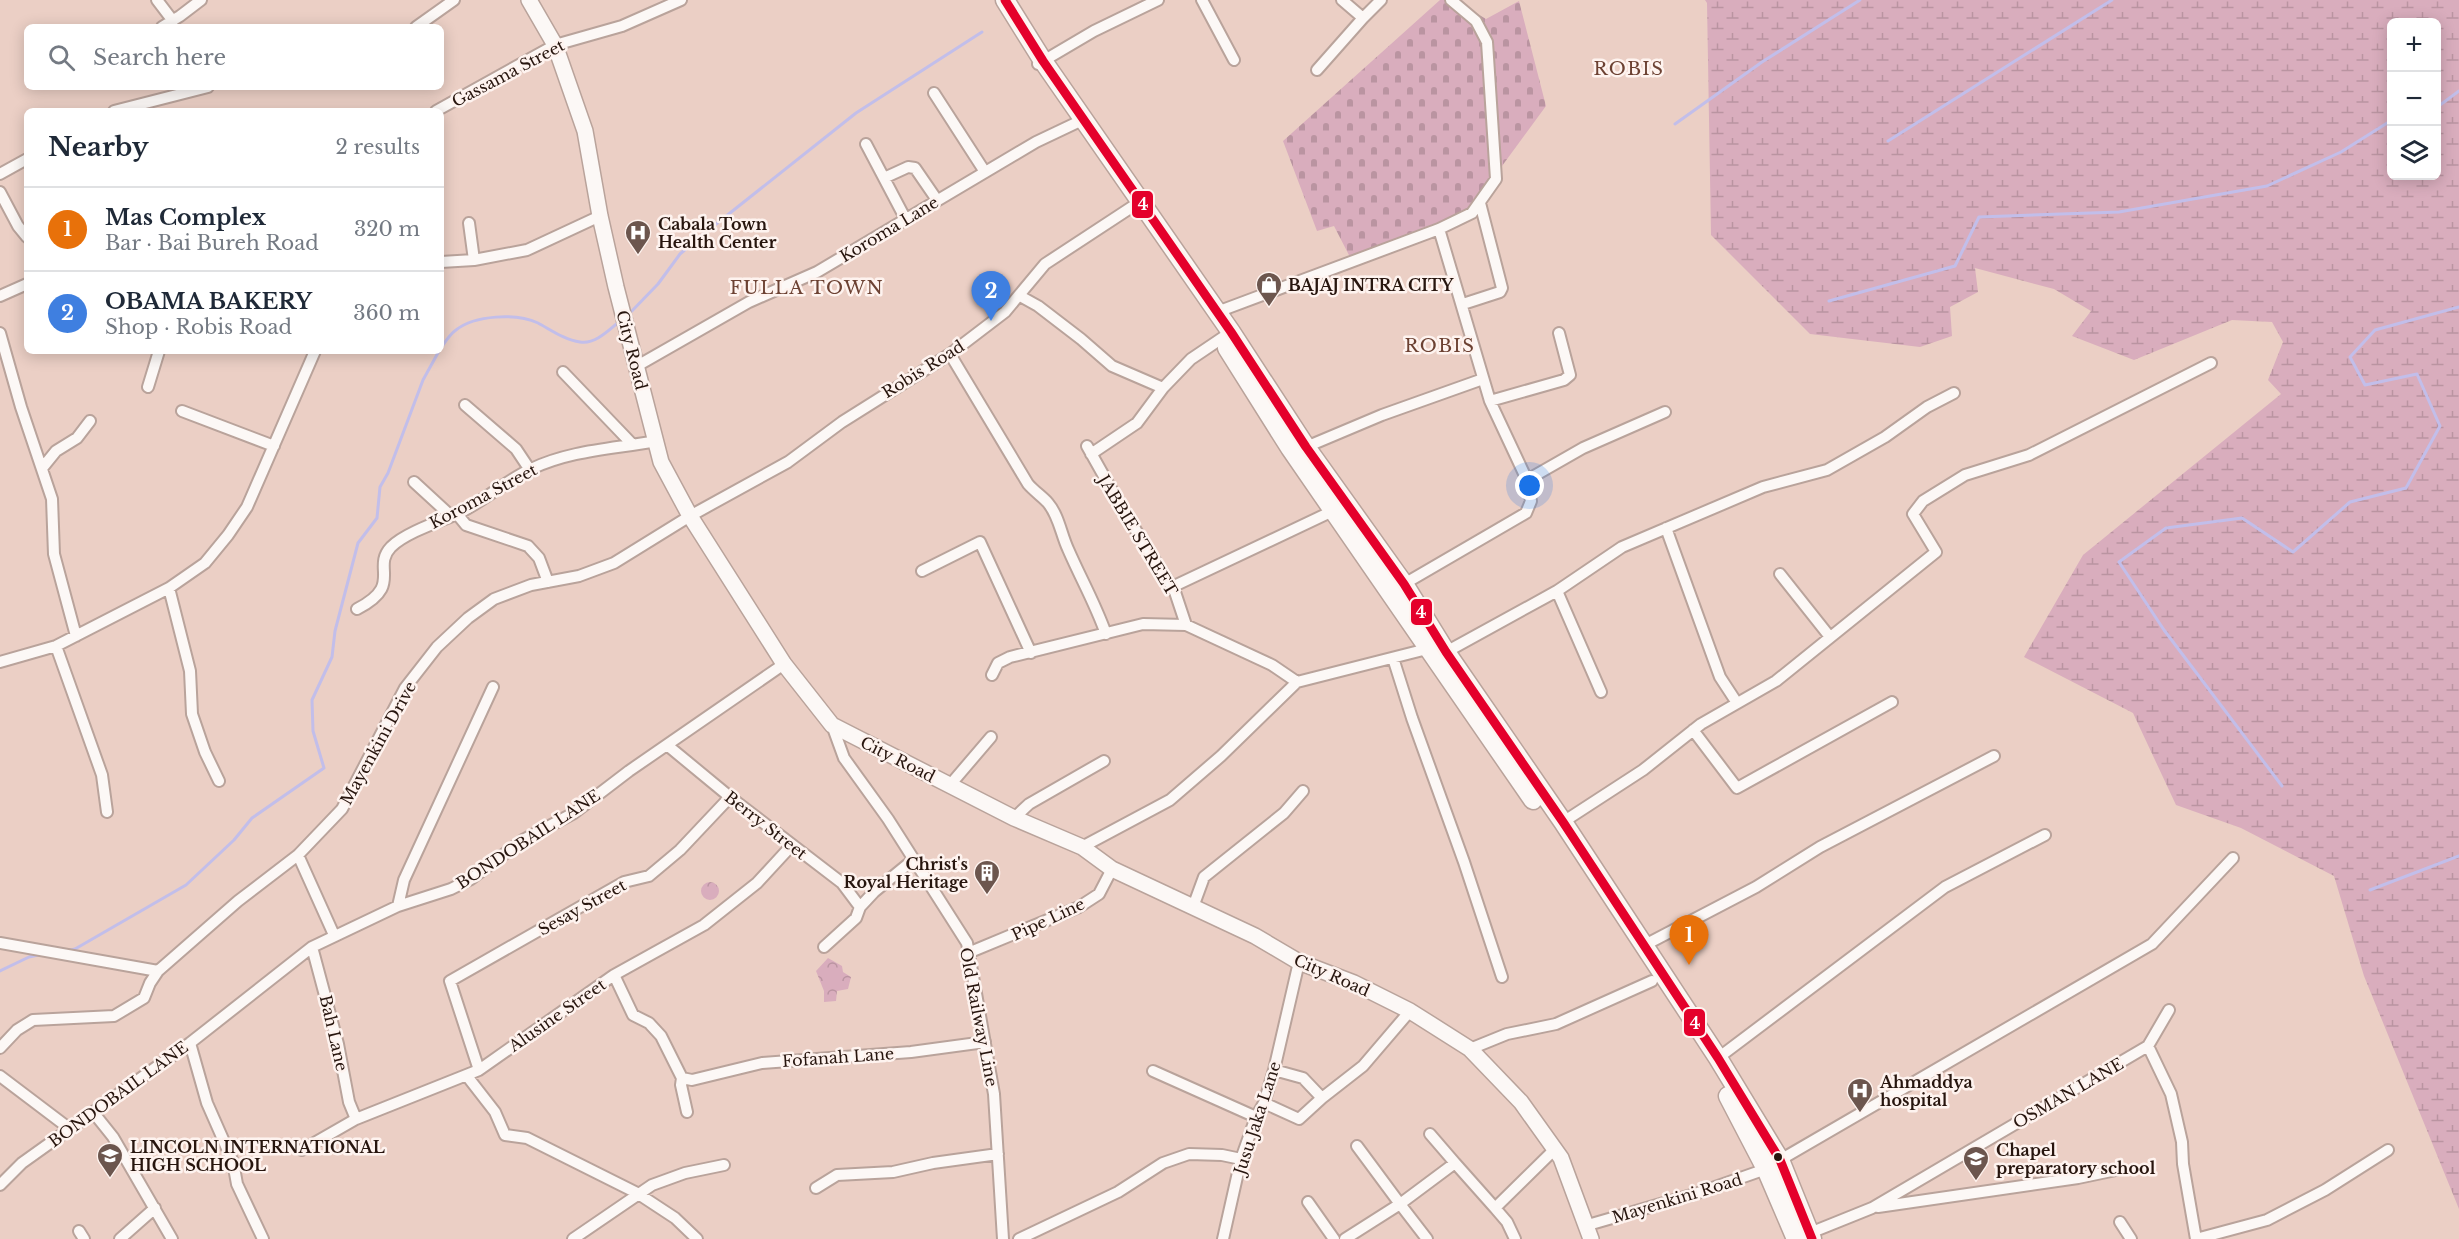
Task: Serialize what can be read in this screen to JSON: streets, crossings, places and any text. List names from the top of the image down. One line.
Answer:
{"streets":{"main road":["City Road"],"street":["Gassama Street","Koroma Lane","Robis Road","Koroma Street","JABBIE STREET","Mayenkini Drive","Berry Street","BONDOBAIL LANE","Sesay Street","Pipe Line","Alusine Street","Old Railway Line","Bah Lane","Fofanah Lane","OSMAN LANE","Jusu Jaka Lane","Mayenkini Road"]},"crossings":[["Gassama Street","City Road"],["Koroma Lane","City Road"],["City Road","Robis Road"],["City Road","Koroma Street"],["City Road","Mayenkini Drive"],["City Road","BONDOBAIL LANE"],["City Road","Pipe Line"],["City Road","Old Railway Line"],["City Road","Jusu Jaka Lane"],["City Road","Mayenkini Road"],["Robis Road","Mayenkini Drive"],["Berry Street","BONDOBAIL LANE"],["Berry Street","Sesay Street"],["Berry Street","Alusine Street"],["BONDOBAIL LANE","Bah Lane"],["Sesay Street","Alusine Street"],["Pipe Line","Old Railway Line"],["Alusine Street","Bah Lane"],["Old Railway Line","Fofanah Lane"]],"districts":["ROBIS","FULLA TOWN","ROBIS"],"places":{"hospital":["Cabala Town Health Center","Ahmaddya hospital"],"shop":["BAJAJ INTRA CITY"],"building":["Christ's Royal Heritage"],"school or university":["LINCOLN INTERNATIONAL HIGH SCHOOL","Chapel preparatory school"]},"lines":["transit line 4"],"page":{"map_buttons":["+","−"],"search":"Search here","heading":["Nearby","2 results"],"list":[{"mark":"1","name":"Mas Complex","note":"Bar · Bai Bureh Road","value":"320 m"},{"mark":"2","name":"OBAMA BAKERY","note":"Shop · Robis Road","value":"360 m"}],"pins":["2","1"]}}
